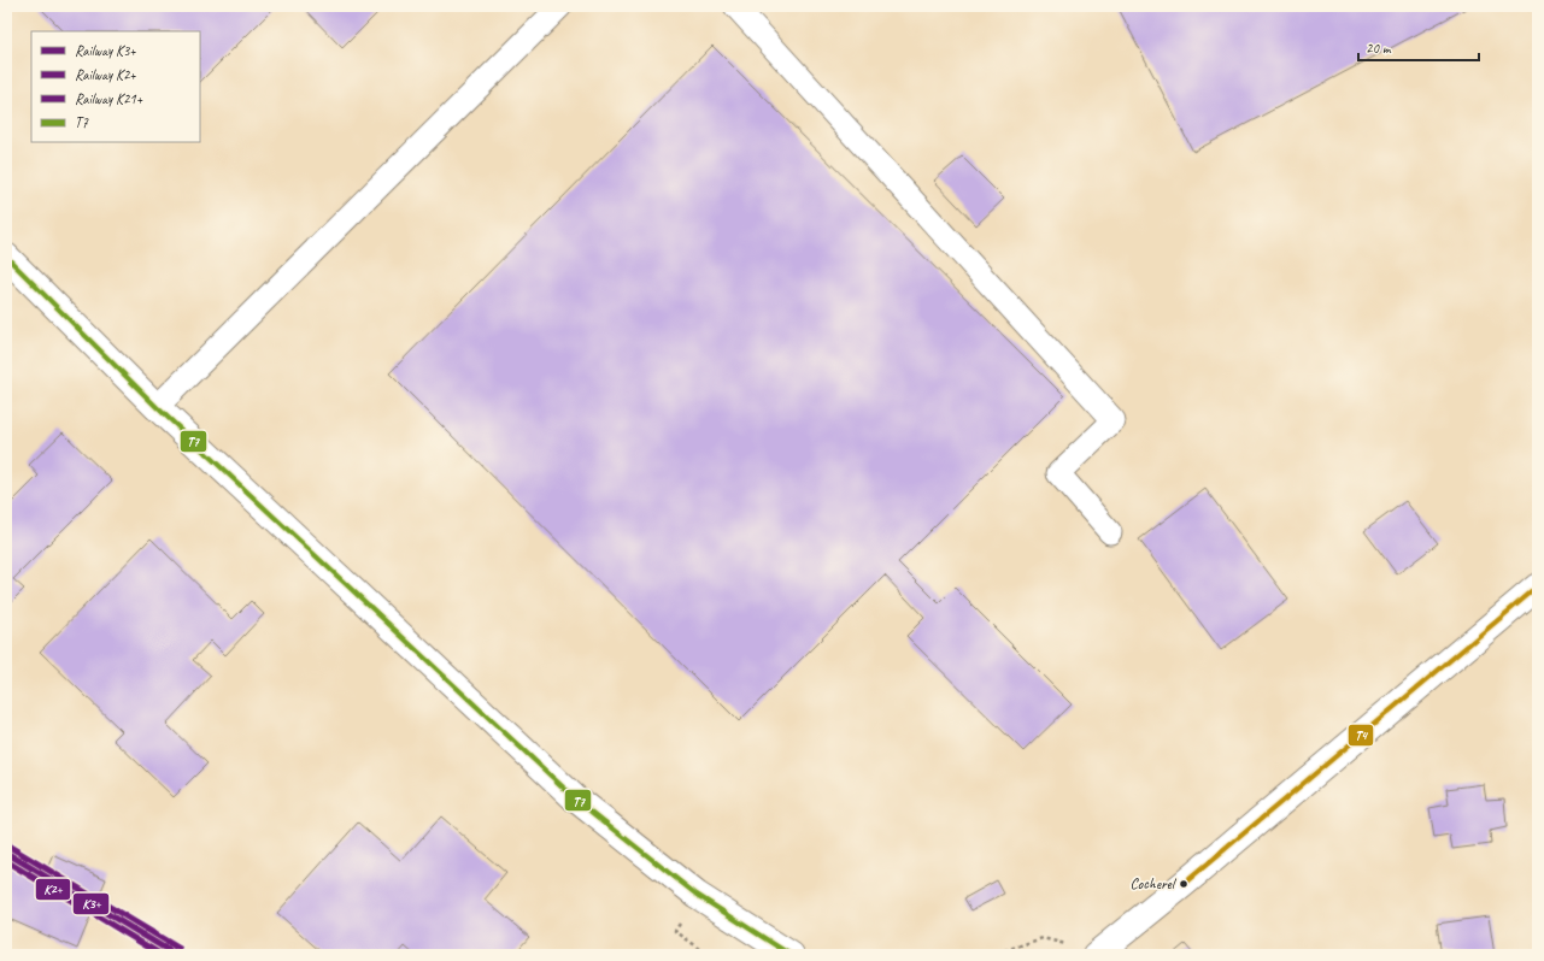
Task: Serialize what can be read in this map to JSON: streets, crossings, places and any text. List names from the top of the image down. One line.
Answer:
{"places":["Cocherel"],"lines":["transit line T7","transit line T4","rail line K21+","rail line K3+","rail line K2+"],"legend":["Railway K3+","Railway K2+","Railway K21+","T7"],"scale_bar":"20 m"}
